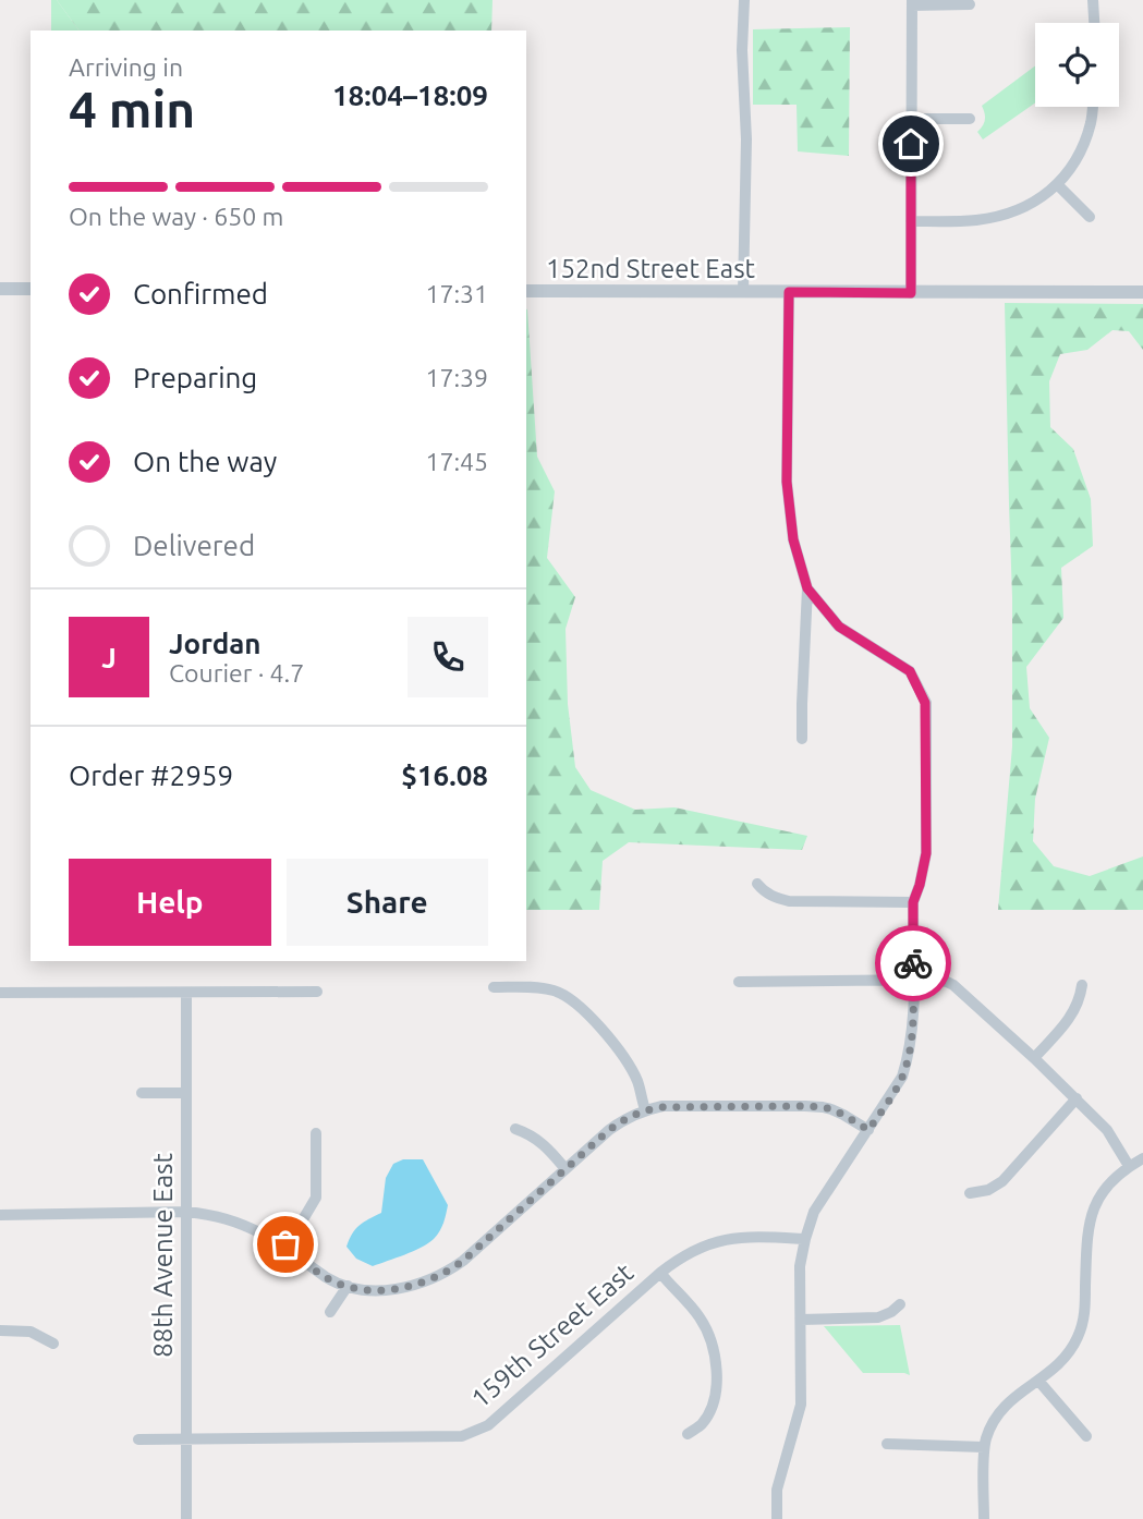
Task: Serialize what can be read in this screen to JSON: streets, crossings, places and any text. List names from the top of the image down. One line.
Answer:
{"streets":{"street":["152nd Street East","88th Avenue East","159th Street East"]},"crossings":[["88th Avenue East","159th Street East"]],"page":{"heading":["4 min","Arriving in","18:04–18:09"],"panel":["Jordan","Courier · 4.7","Order #2959","$16.08"],"bar":"On the way · 650 m","list":[["Confirmed","17:31"],["Preparing","17:39"],["On the way","17:45"],"Delivered"],"round":"J","buttons":["Help","Share"]}}
